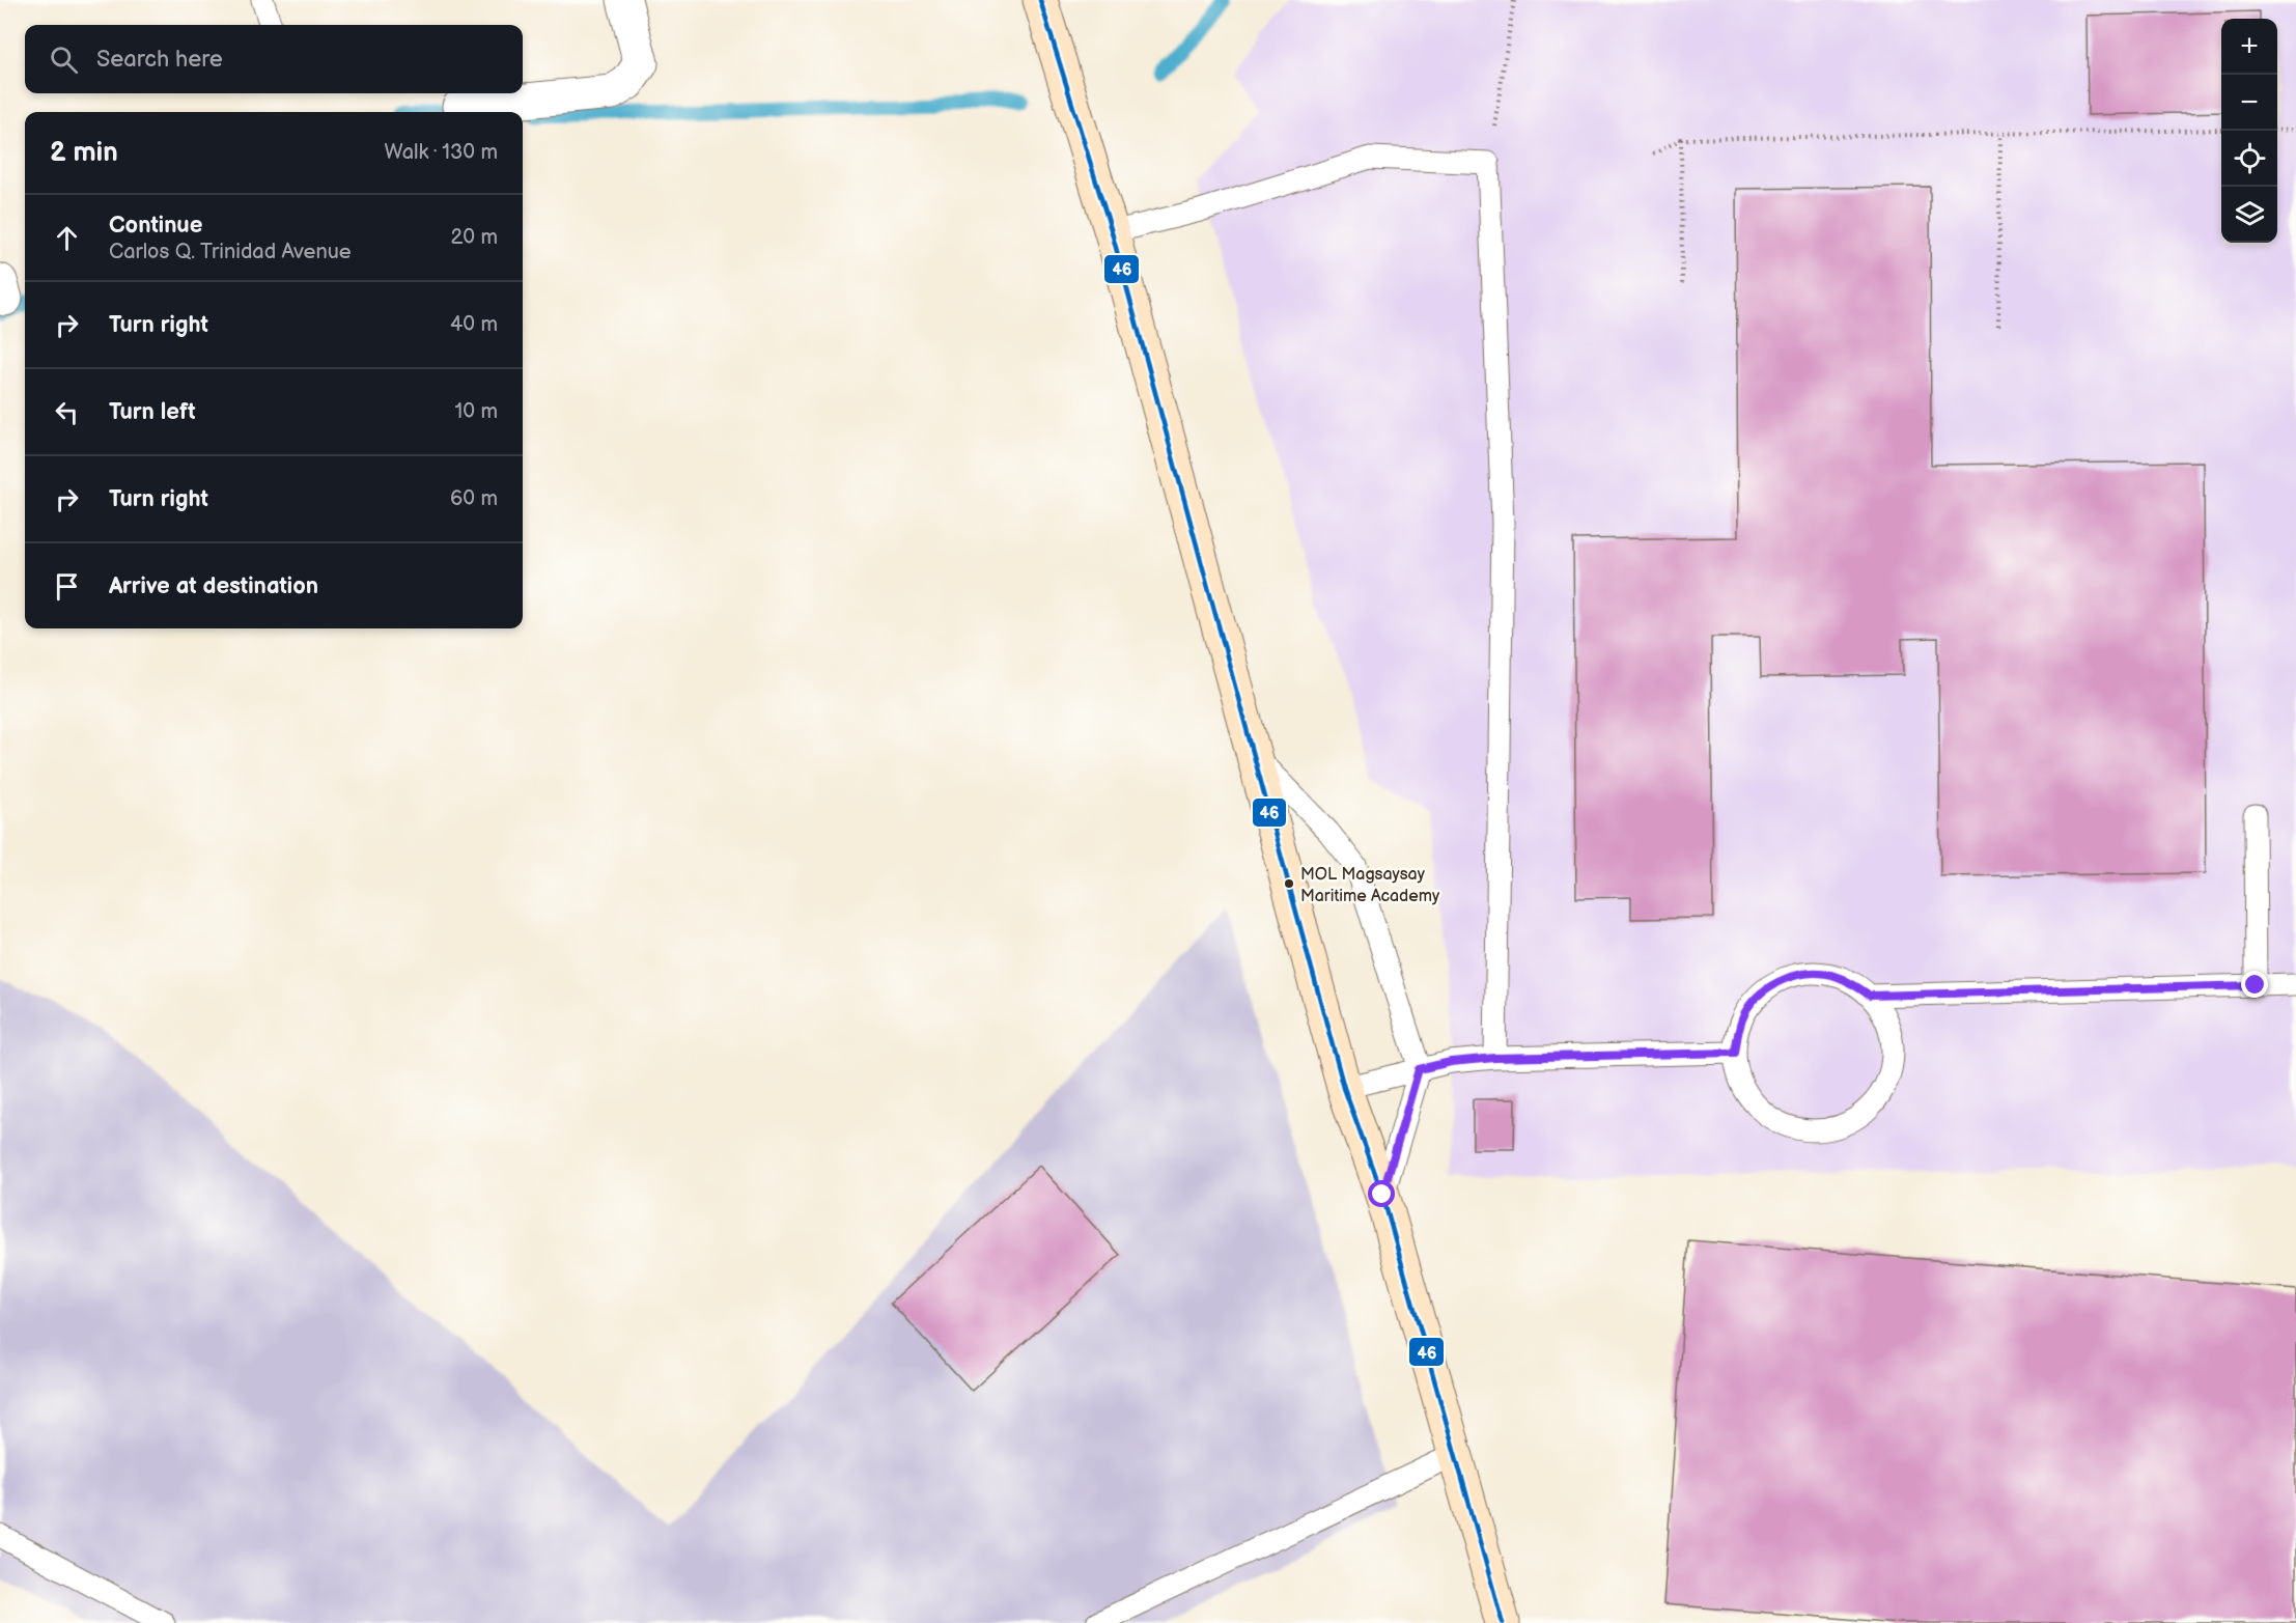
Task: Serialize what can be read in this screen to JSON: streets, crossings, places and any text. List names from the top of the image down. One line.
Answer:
{"places":["MOL Magsaysay Maritime Academy"],"lines":["transit line 46"],"page":{"map_buttons":["+","−"],"search":"Search here","heading":["2 min","Walk · 130 m"],"list":[["Continue","Carlos Q. Trinidad Avenue","20 m"],["Turn right","40 m"],["Turn left","10 m"],["Turn right","60 m"],"Arrive at destination"]}}
